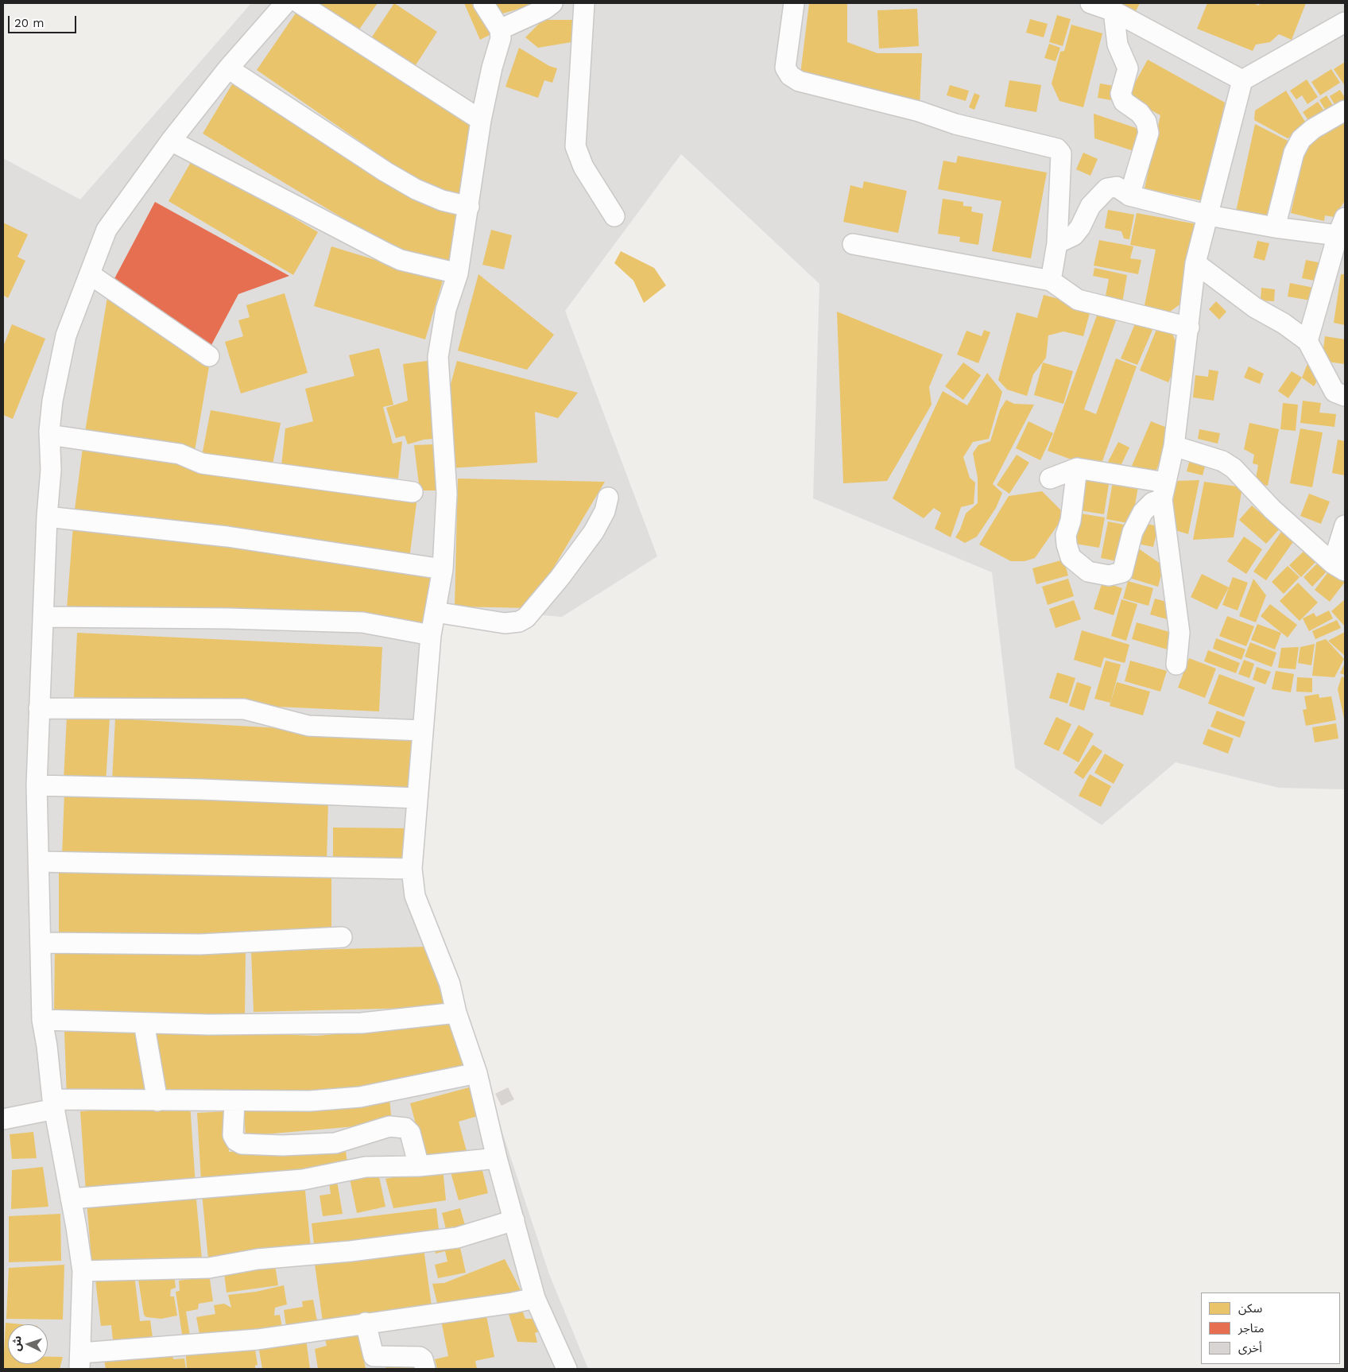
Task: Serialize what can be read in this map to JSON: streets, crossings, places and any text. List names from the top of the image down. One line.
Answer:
{"legend":["سكن","متاجر","أخرى"],"scale_bar":"20 m","north":"left"}
